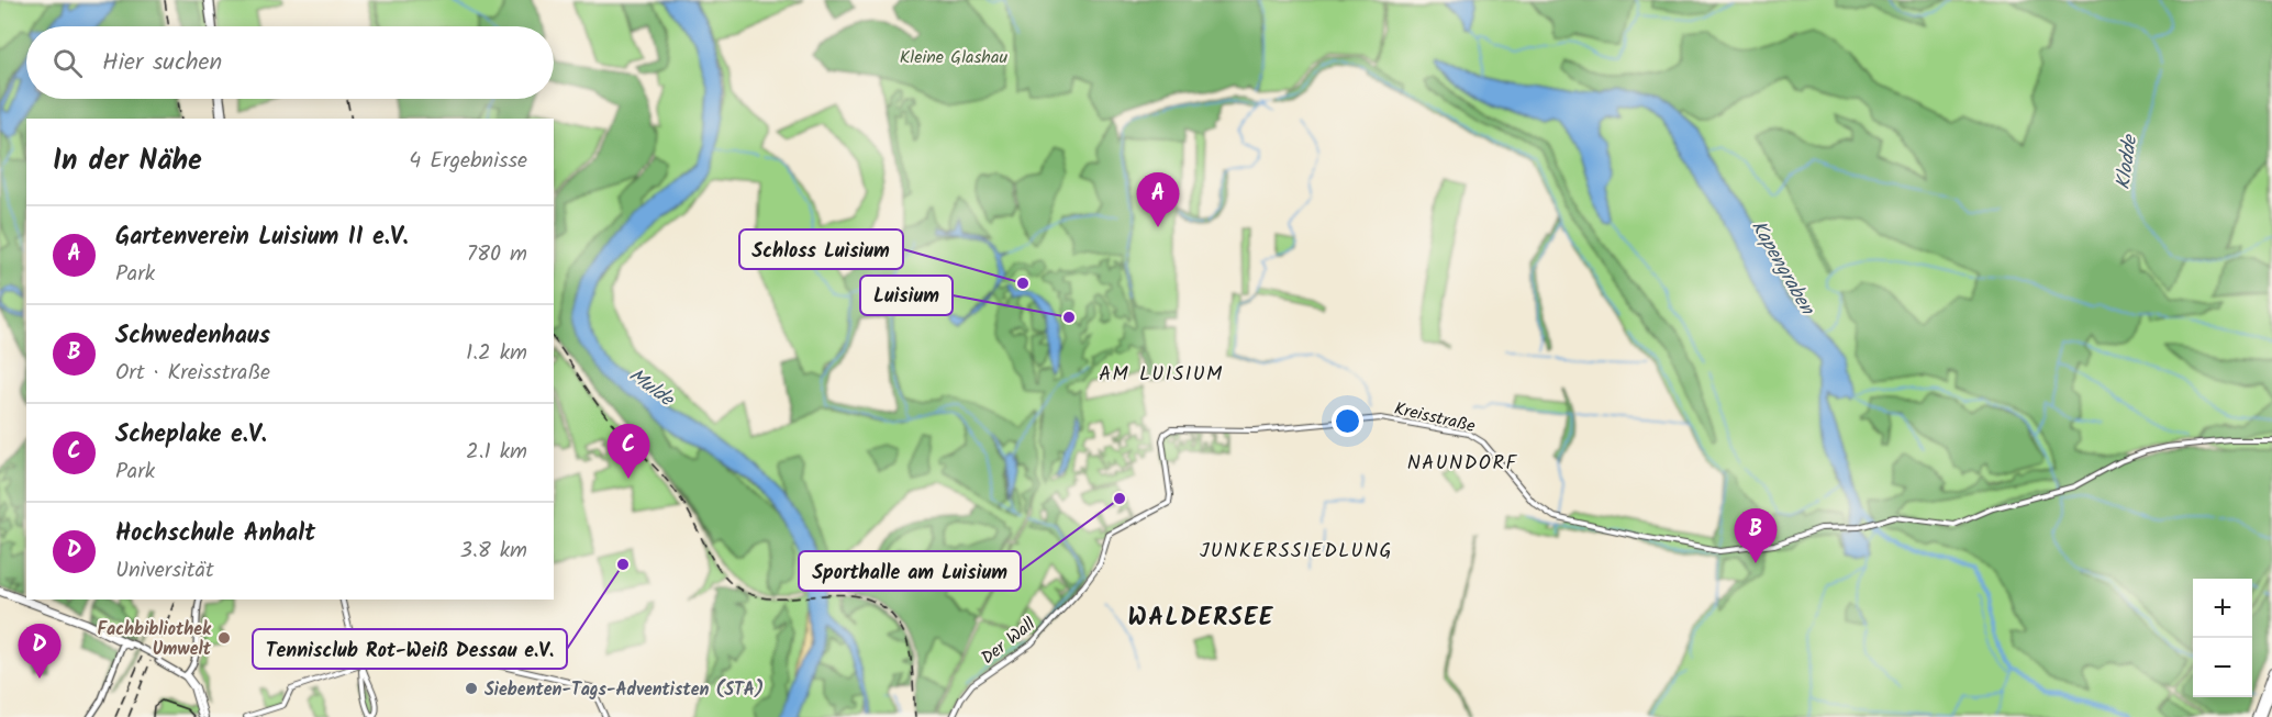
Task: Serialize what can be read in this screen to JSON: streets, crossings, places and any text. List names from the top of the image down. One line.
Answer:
{"streets":{"main road":["Kreisstraße","Der Wall"]},"crossings":[["Kreisstraße","Der Wall"]],"districts":["AM LUISIUM","NAUNDORF","JUNKERSSIEDLUNG","WALDERSEE"],"water":["Klodde","Kapengraben","Mulde"],"parks":["Kleine Glashau"],"places":["Schloss Luisium","Luisium","Sporthalle am Luisium","Tennisclub Rot-Weiß Dessau e.V.","Fachbibliothek Umwelt","Siebenten-Tags-Adventisten (STA)"],"page":{"search":"Hier suchen","heading":["In der Nähe","4 Ergebnisse"],"pins":["A","C","B","D"],"list":[{"mark":"A","name":"Gartenverein Luisium II e.V.","note":"Park","value":"780 m"},{"mark":"B","name":"Schwedenhaus","note":"Ort · Kreisstraße","value":"1.2 km"},{"mark":"C","name":"Scheplake e.V.","note":"Park","value":"2.1 km"},{"mark":"D","name":"Hochschule Anhalt","note":"Universität","value":"3.8 km"}],"map_buttons":["+","−"]}}
